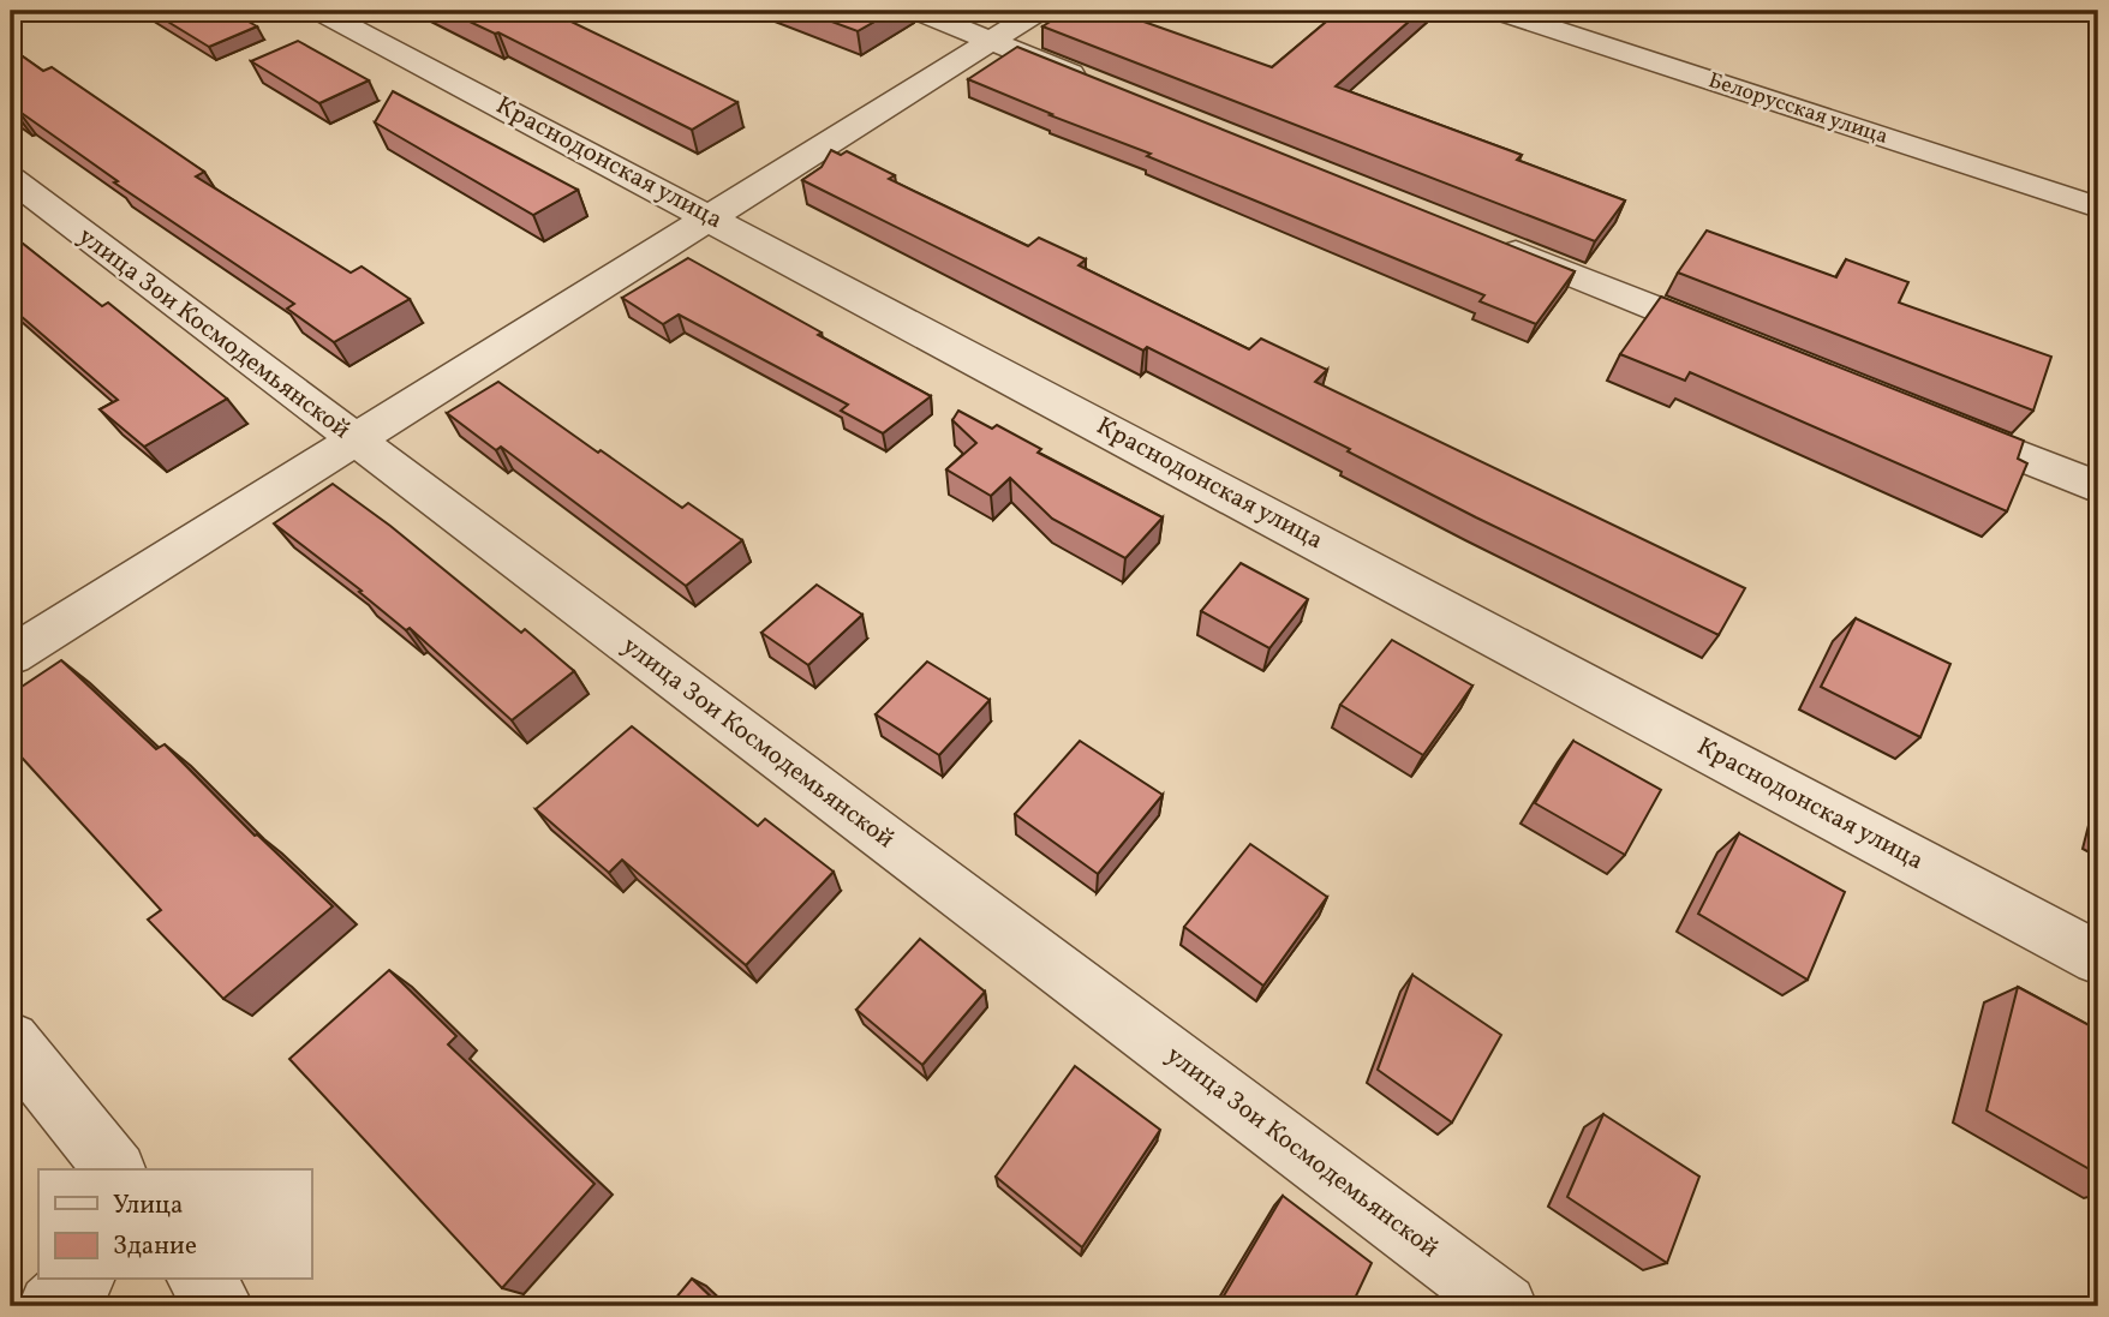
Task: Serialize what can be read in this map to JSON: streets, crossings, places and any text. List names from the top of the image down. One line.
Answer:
{"streets":{"street":["Белорусская улица","Краснодонская улица","улица Зои Космодемьянской"]},"legend":["Улица","Здание"]}
